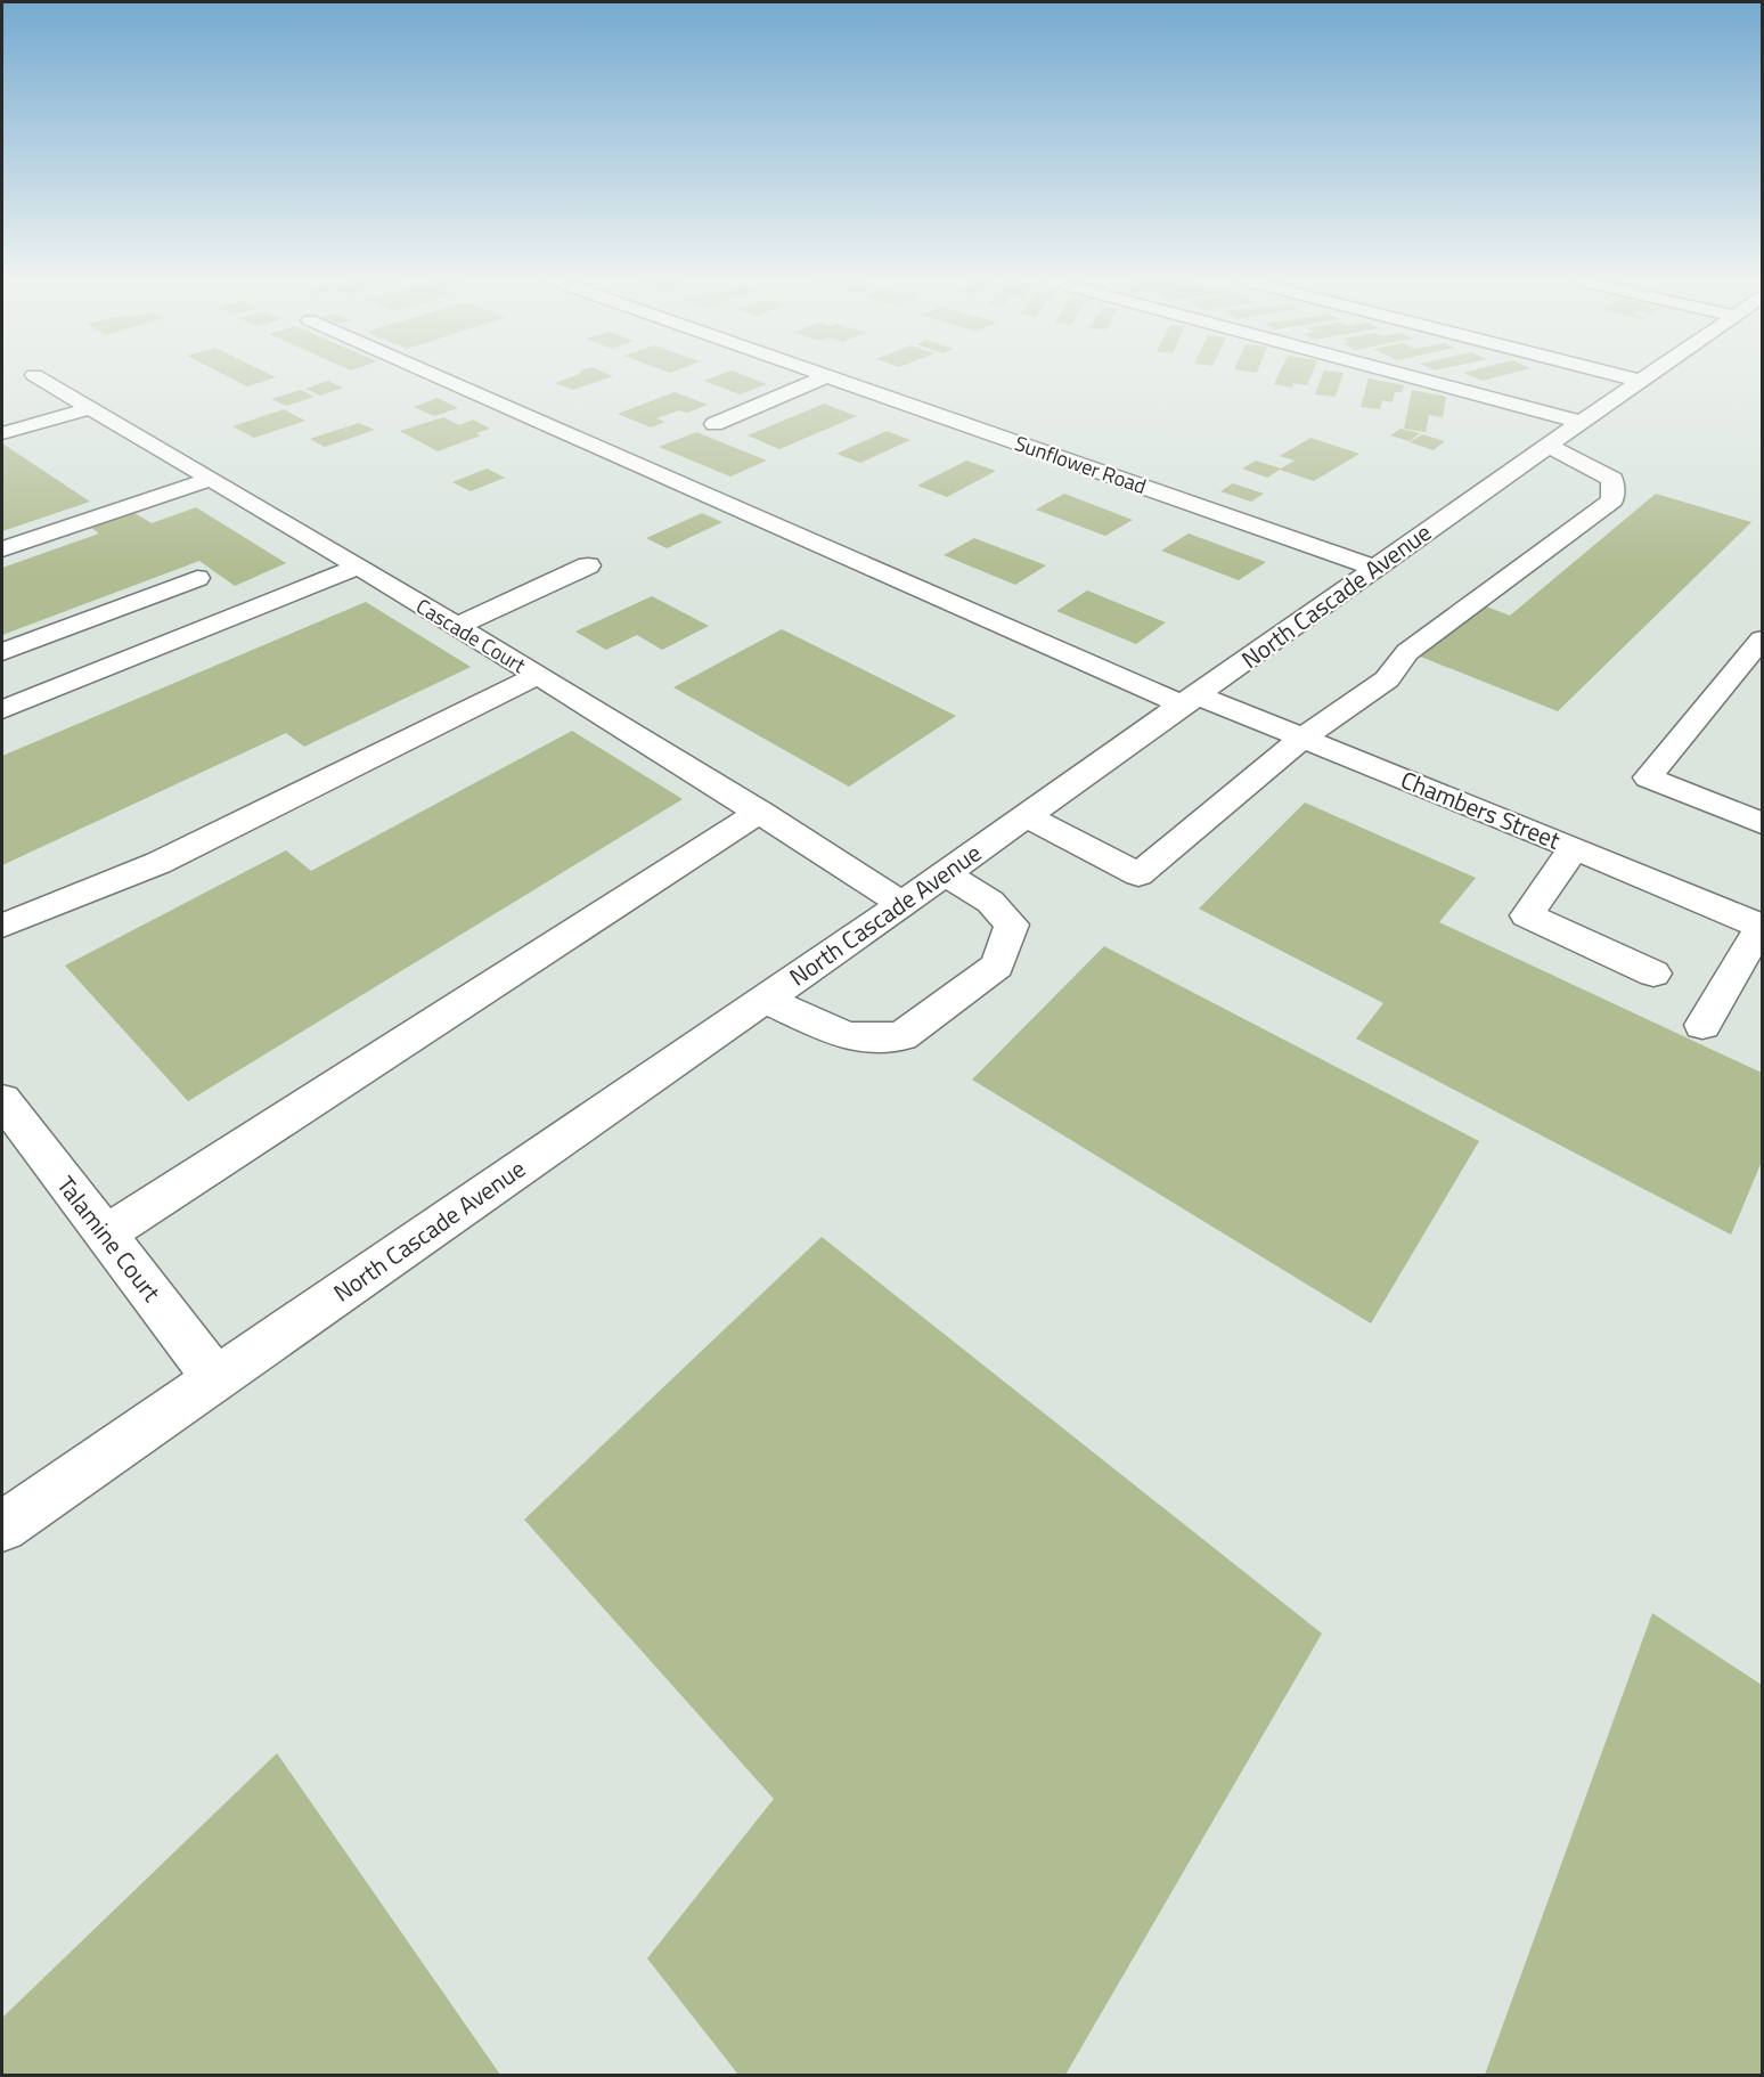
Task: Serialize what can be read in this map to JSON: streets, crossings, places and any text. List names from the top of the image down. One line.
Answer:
{"streets":{"street":["Sunflower Road","North Cascade Avenue","Cascade Court","Chambers Street","Talamine Court"]},"crossings":[["Sunflower Road","North Cascade Avenue"],["North Cascade Avenue","Cascade Court"],["North Cascade Avenue","Chambers Street"],["North Cascade Avenue","Talamine Court"]]}
